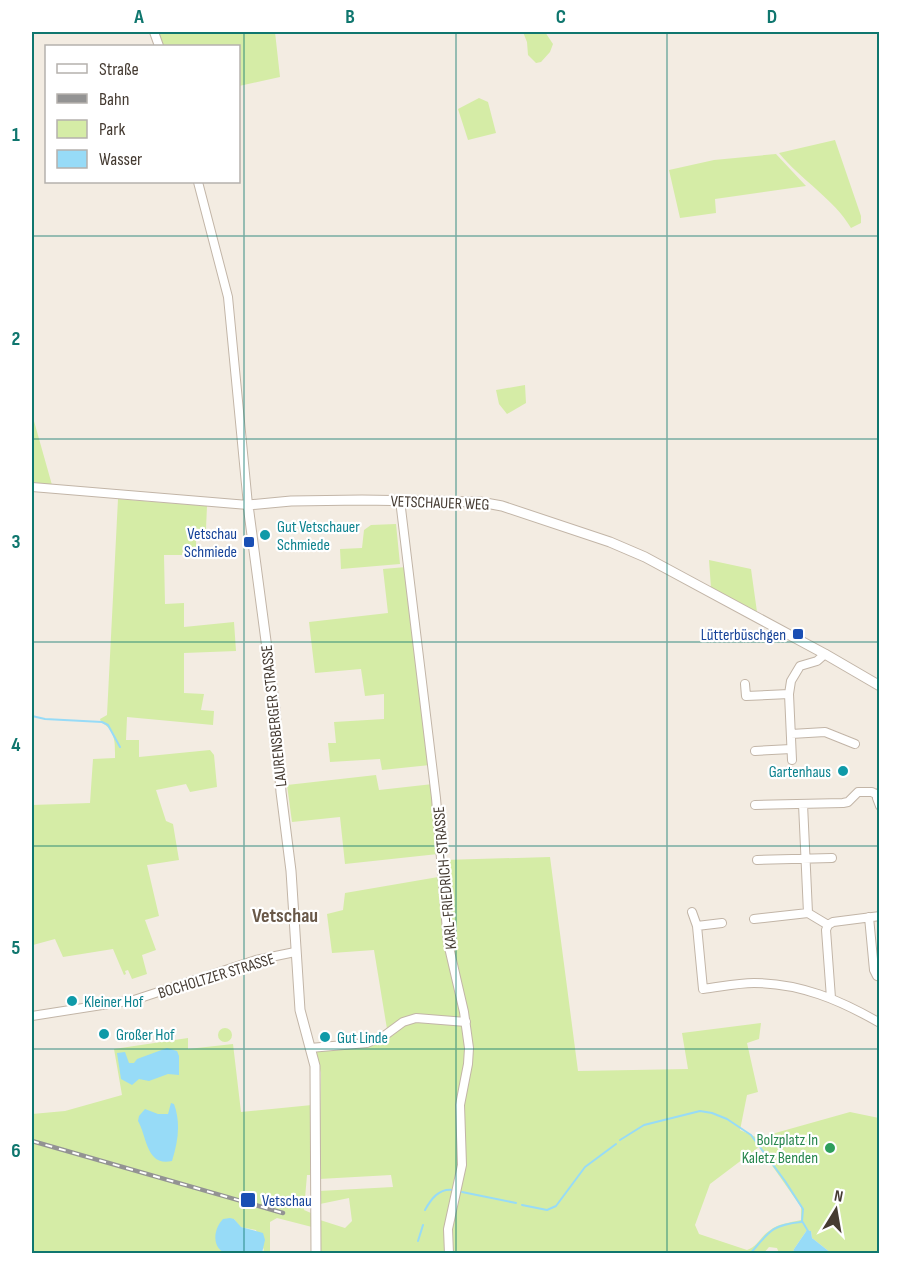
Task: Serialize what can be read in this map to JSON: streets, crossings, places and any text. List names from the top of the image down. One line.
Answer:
{"streets":{"street":["VETSCHAUER WEG","LAURENSBERGER STRASSE","KARL-FRIEDRICH-STRASSE","BOCHOLTZER STRASSE"]},"crossings":[["VETSCHAUER WEG","LAURENSBERGER STRASSE"],["VETSCHAUER WEG","KARL-FRIEDRICH-STRASSE"],["LAURENSBERGER STRASSE","BOCHOLTZER STRASSE"]],"districts":["Vetschau"],"places":{"other":["Gut Vetschauer Schmiede","Gartenhaus","Kleiner Hof","Großer Hof","Gut Linde","Bolzplatz In Kaletz Benden"],"transit":["Vetschau Schmiede","Lütterbüschgen","Vetschau"]},"legend":["Straße","Bahn","Park","Wasser"],"north":"top","grid":{"columns":["A","B","C","D"],"rows":["1","2","3","4","5","6"]}}
